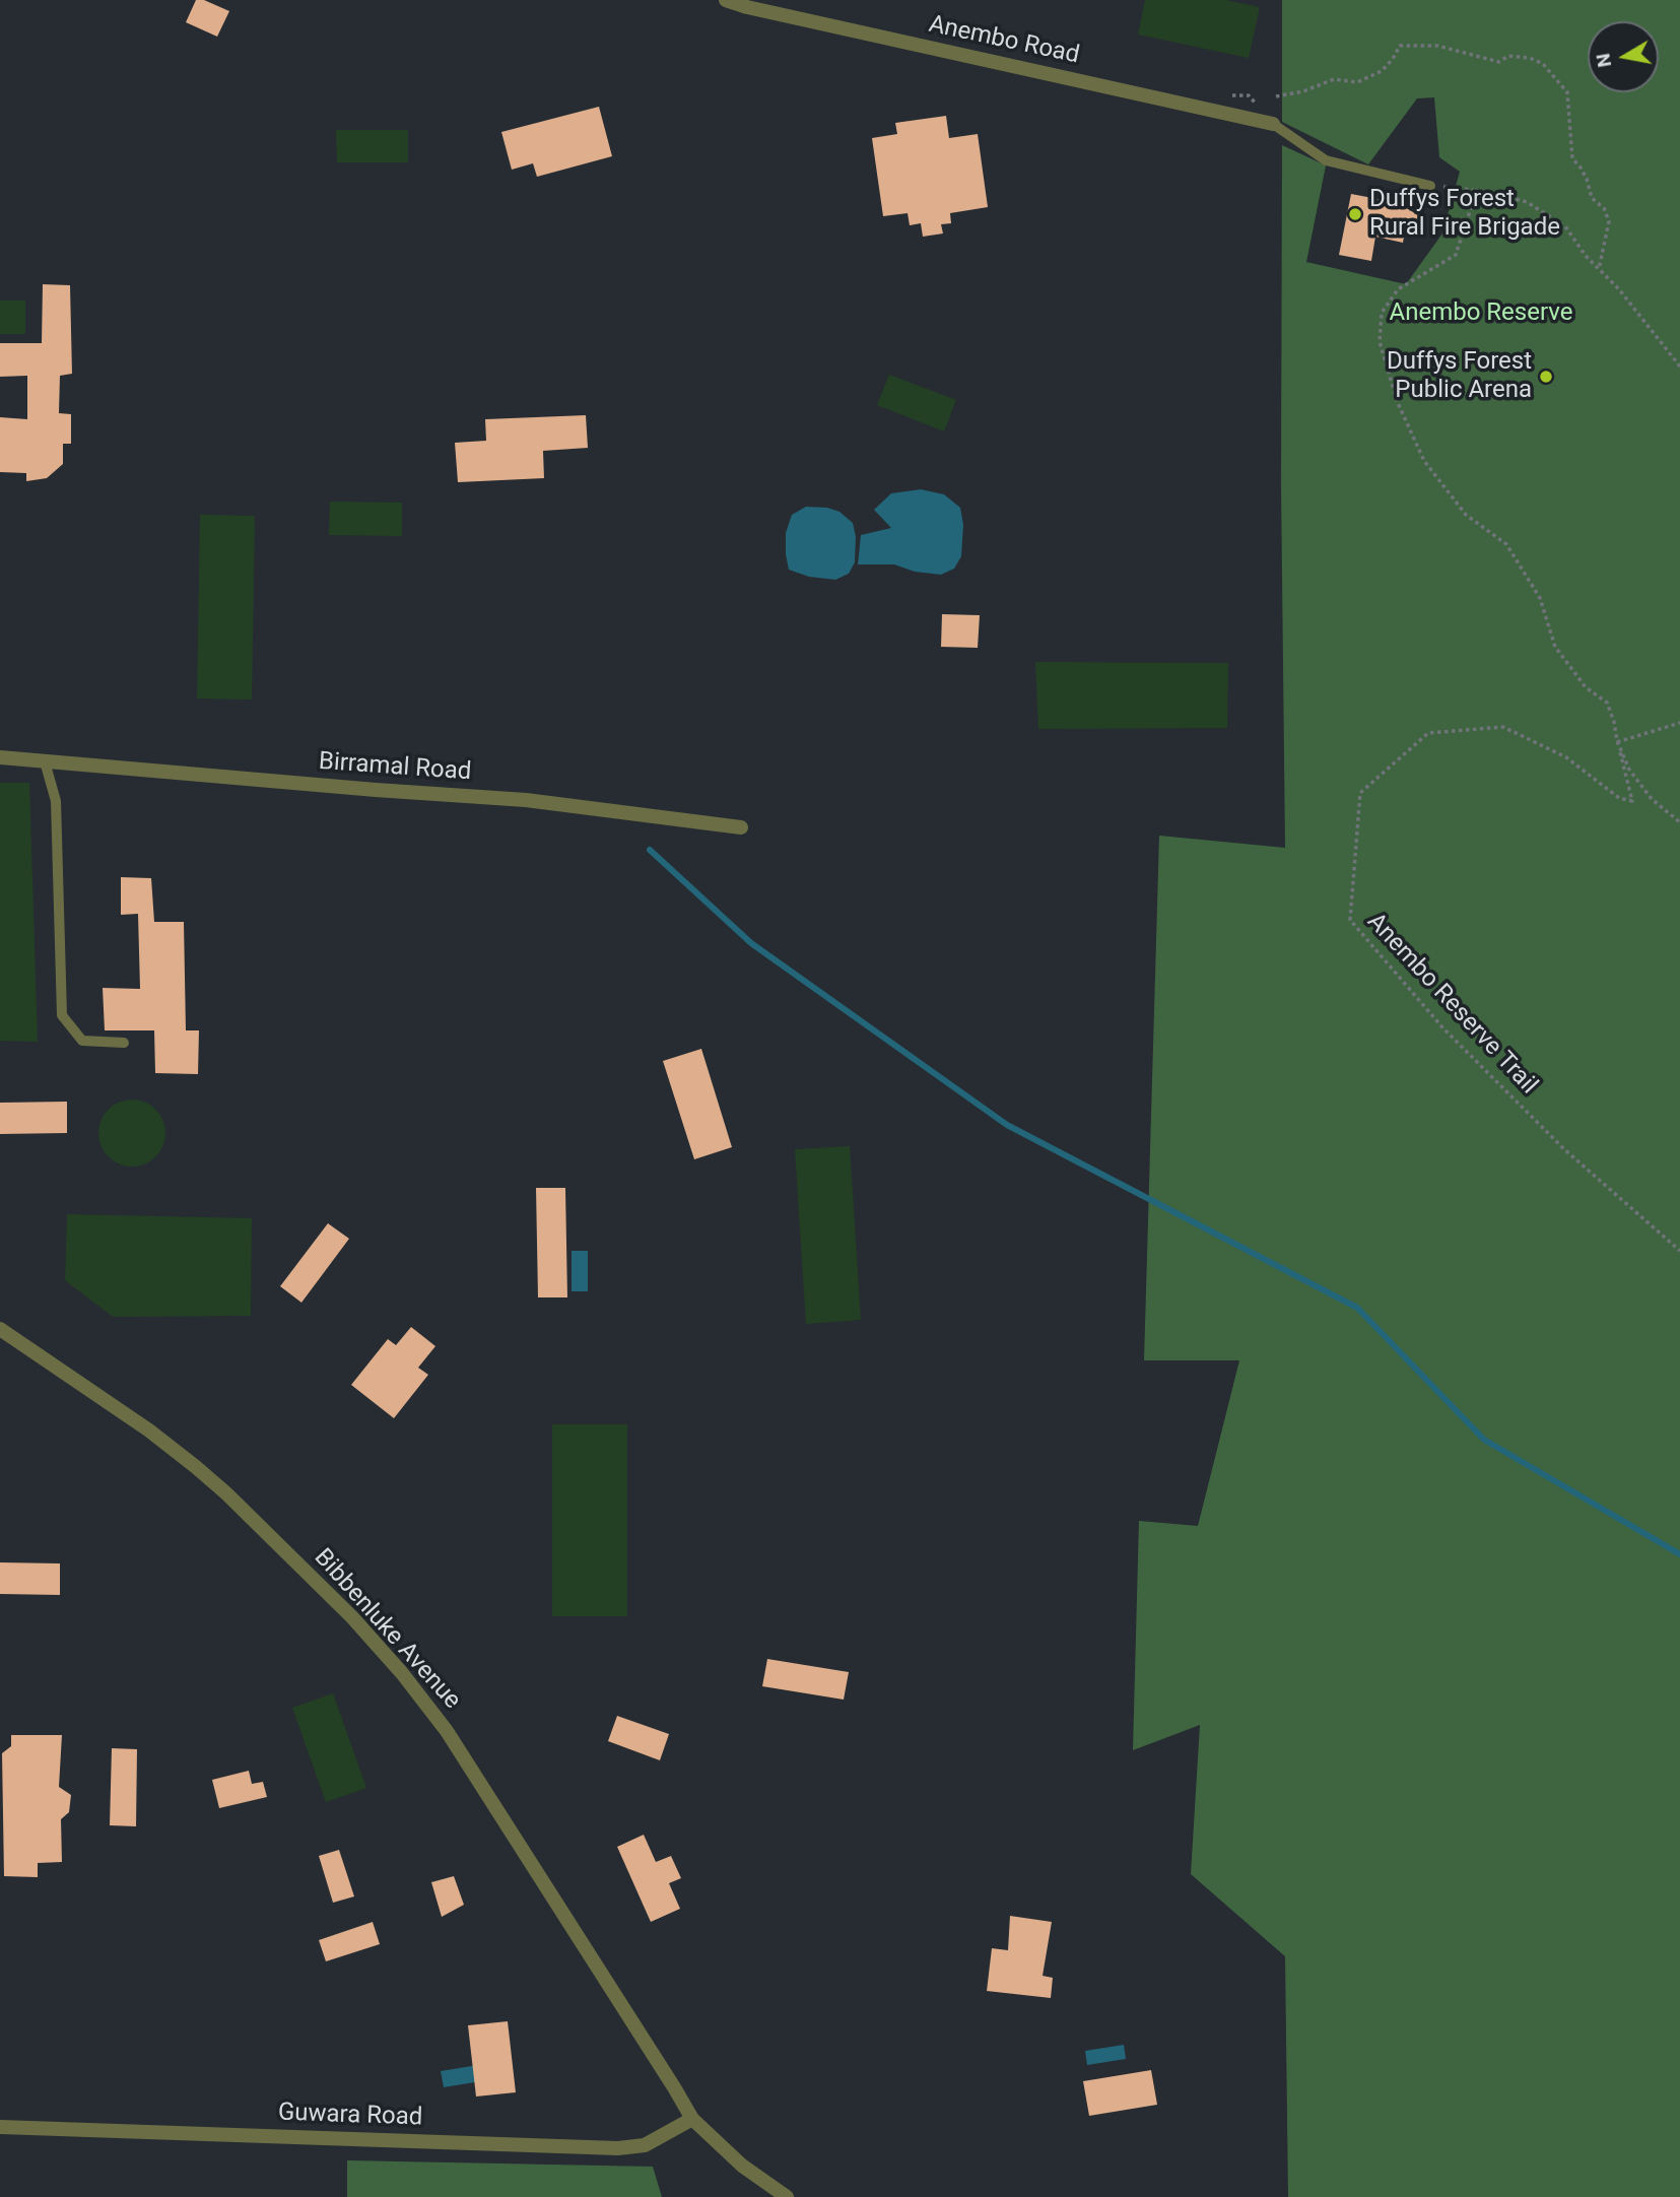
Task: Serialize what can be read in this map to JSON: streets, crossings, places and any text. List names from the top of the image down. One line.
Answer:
{"streets":{"street":["Anembo Road","Birramal Road","Bibbenluke Avenue","Guwara Road"],"path":["Anembo Reserve Trail"]},"crossings":[["Bibbenluke Avenue","Guwara Road"]],"parks":["Anembo Reserve"],"places":["Duffys Forest Rural Fire Brigade","Duffys Forest Public Arena"],"north":"left"}
